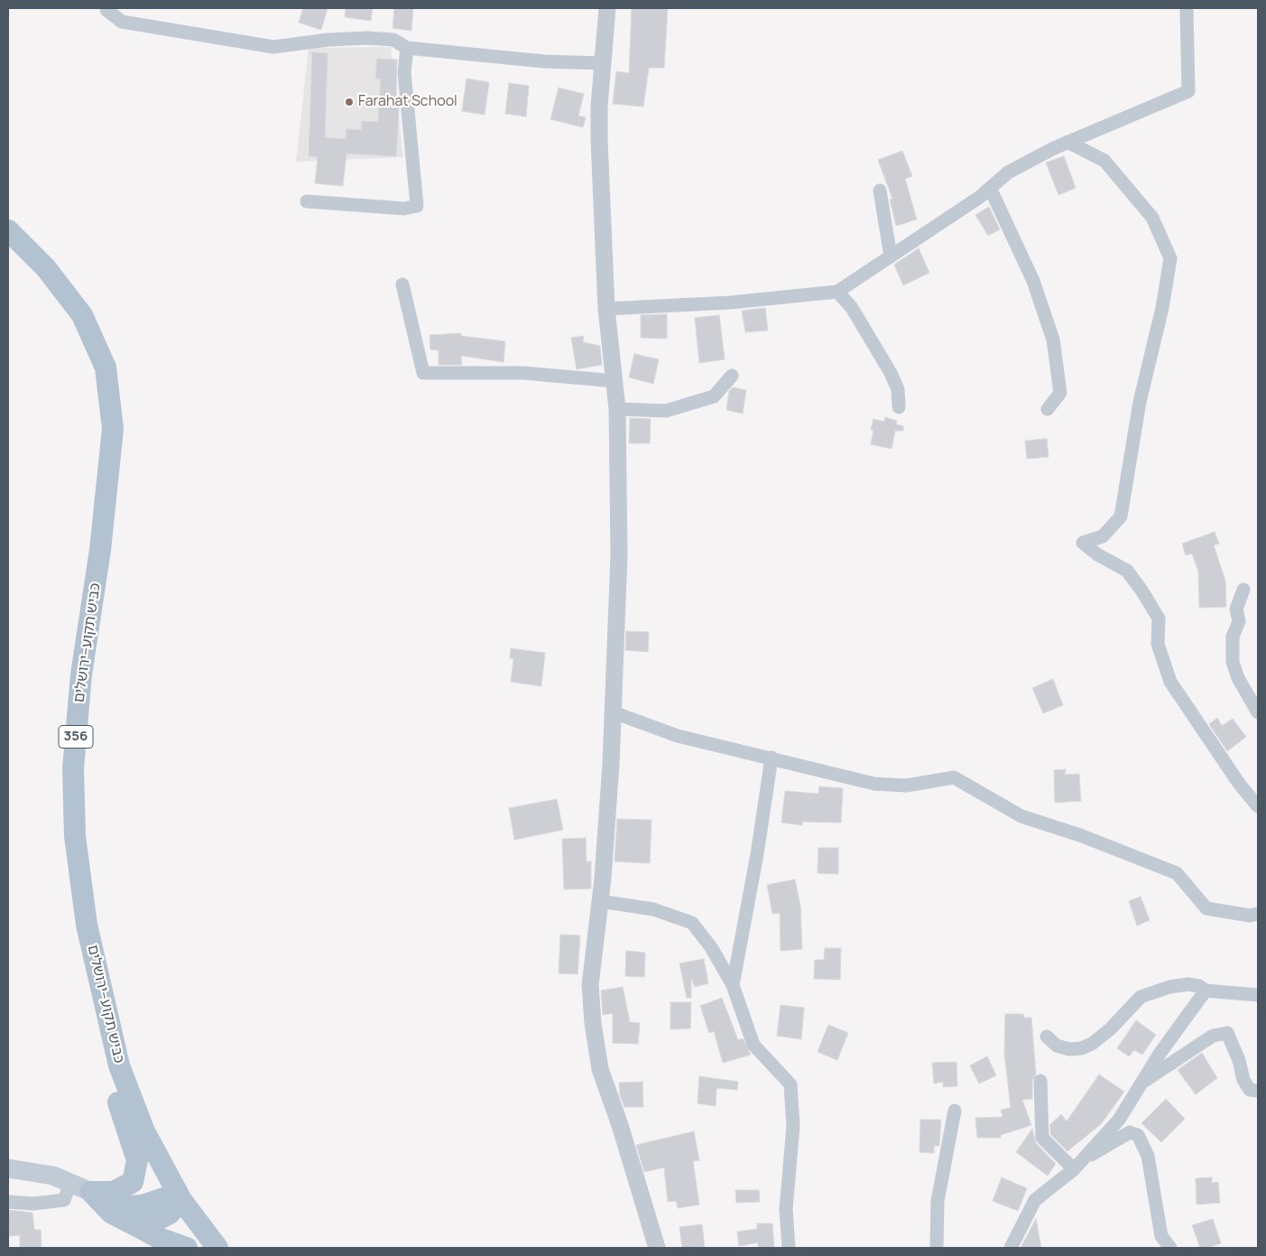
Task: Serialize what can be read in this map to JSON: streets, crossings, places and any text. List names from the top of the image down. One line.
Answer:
{"streets":{"main road":["כביש תקוע–ירושלים","356"]},"places":["Farahat School"]}
